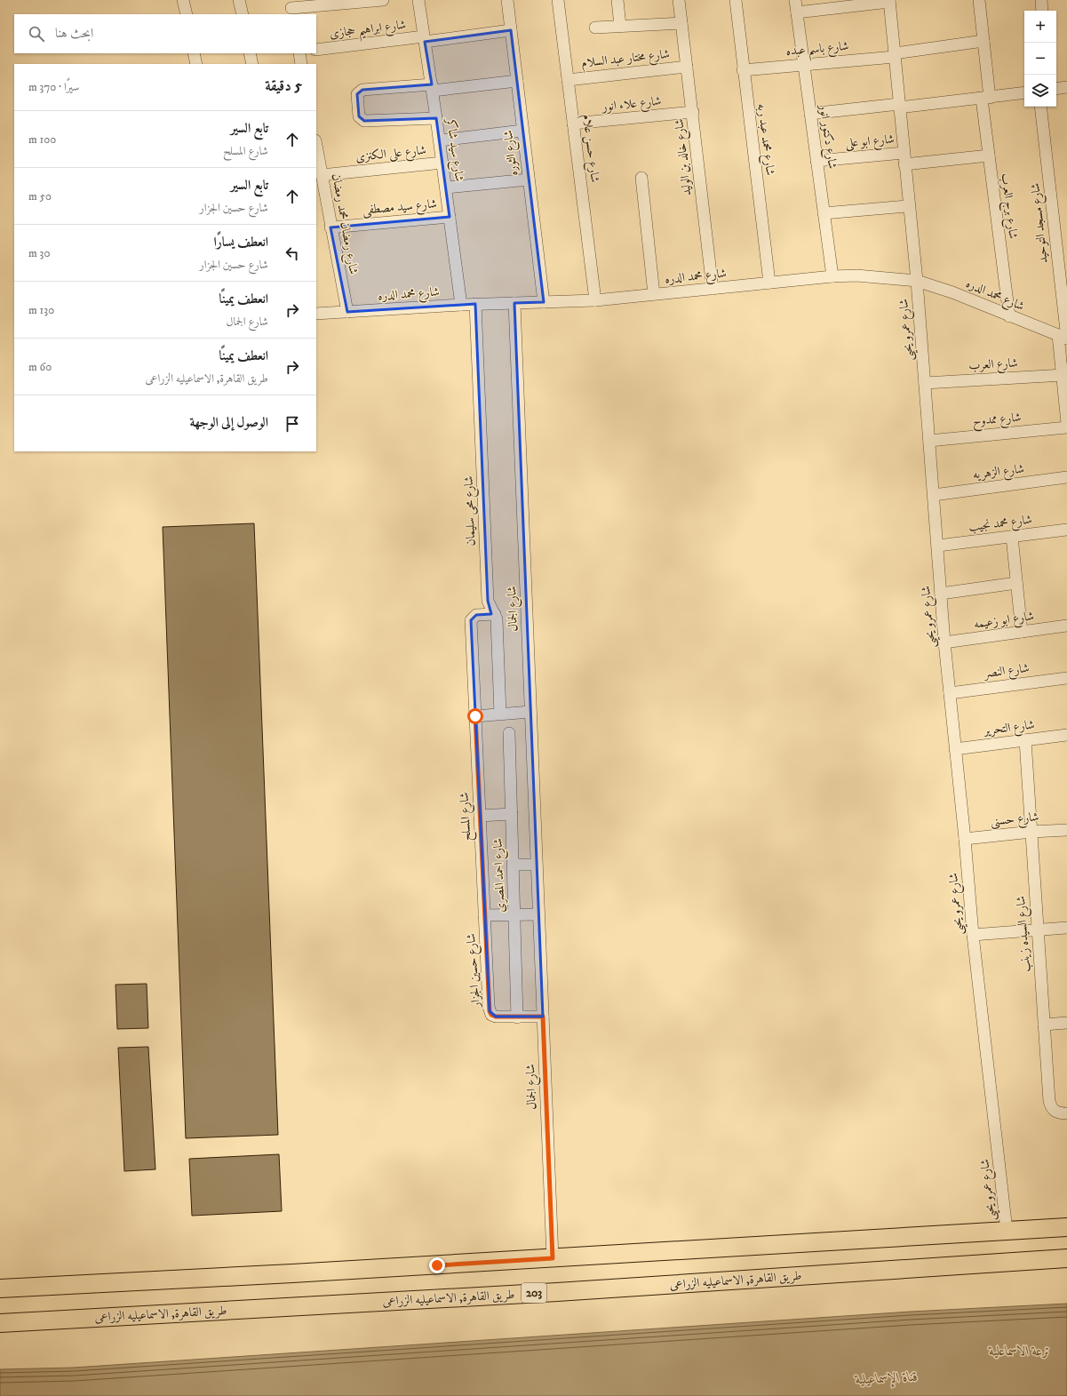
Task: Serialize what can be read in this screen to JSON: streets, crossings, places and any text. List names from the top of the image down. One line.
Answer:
{"streets":{"main road":["طريق القاهرة, الاسماعيليه الزراعى","203"],"street":["شارع ابراهيم حجازى","شارع باسم عبده","شارع مختار عبد السلام","شارع علاء انور","شارع دكتور انور","شارع محمد عبد ربه","شارع ابو على","شارع حسن علام","شارع سيد شاكر","شارع الثوره","شارع على الكنزى","شارع خالد بن الوليد","شارع برج العرب","شارع سيد مصطفى","شارع مسجد التوحيد","شارع رمضان محمد رمضان","شارع محمد الدره","شارع عمرو يحيى","شارع العرب","شارع ممدوح","شارع الزهريه","شارع محى سليمان","شارع محمد نجيب","شارع الجمال","شارع ابو زعيمه","شارع النصر","شارع التحرير","شارع المسلح","شارع حسنى","شارع احمد المصرى","شارع السيده زينب","شارع حسين الجزار"]},"crossings":[["شارع ابراهيم حجازى","شارع سيد شاكر"],["شارع ابراهيم حجازى","شارع الثوره"],["شارع باسم عبده","شارع دكتور انور"],["شارع باسم عبده","شارع محمد عبد ربه"],["شارع باسم عبده","شارع برج العرب"],["شارع باسم عبده","شارع عمرو يحيى"],["شارع مختار عبد السلام","شارع حسن علام"],["شارع مختار عبد السلام","شارع خالد بن الوليد"],["شارع علاء انور","شارع حسن علام"],["شارع علاء انور","شارع خالد بن الوليد"],["شارع دكتور انور","شارع ابو على"],["شارع دكتور انور","شارع محمد الدره"],["شارع محمد عبد ربه","شارع محمد الدره"],["شارع ابو على","شارع عمرو يحيى"],["شارع حسن علام","شارع محمد الدره"],["شارع سيد شاكر","شارع على الكنزى"],["شارع سيد شاكر","شارع سيد مصطفى"],["شارع سيد شاكر","شارع محمد الدره"],["شارع الثوره","شارع محمد الدره"],["شارع على الكنزى","شارع رمضان محمد رمضان"],["شارع خالد بن الوليد","شارع محمد الدره"],["شارع برج العرب","شارع محمد الدره"],["شارع سيد مصطفى","شارع رمضان محمد رمضان"],["شارع مسجد التوحيد","شارع محمد الدره"],["شارع مسجد التوحيد","شارع العرب"],["شارع رمضان محمد رمضان","شارع محمد الدره"],["شارع محمد الدره","شارع عمرو يحيى"],["شارع محمد الدره","شارع محى سليمان"],["شارع محمد الدره","شارع الجمال"],["شارع عمرو يحيى","شارع العرب"],["شارع عمرو يحيى","شارع ممدوح"],["شارع عمرو يحيى","شارع الزهريه"],["شارع عمرو يحيى","شارع محمد نجيب"],["شارع عمرو يحيى","شارع ابو زعيمه"],["شارع عمرو يحيى","شارع النصر"],["شارع عمرو يحيى","شارع التحرير"],["شارع عمرو يحيى","شارع حسنى"],["شارع محى سليمان","شارع المسلح"],["شارع الجمال","شارع حسين الجزار"],["شارع التحرير","شارع السيده زينب"],["شارع المسلح","شارع حسين الجزار"],["شارع حسنى","شارع السيده زينب"],["شارع احمد المصرى","شارع حسين الجزار"]],"water":["ترعة الاسماعلية","قناة الإسماعيلية"],"page":{"map_buttons":["+","−"],"search":"ابحث هنا","heading":["5 دقيقة","سيرًا · 370 m"],"list":[["تابع السير","شارع المسلح","100 m"],["تابع السير","شارع حسين الجزار","50 m"],["انعطف يسارًا","شارع حسين الجزار","30 m"],["انعطف يمينًا","شارع الجمال","130 m"],["انعطف يمينًا","طريق القاهرة, الاسماعيليه الزراعى","60 m"],"الوصول إلى الوجهة"]}}
